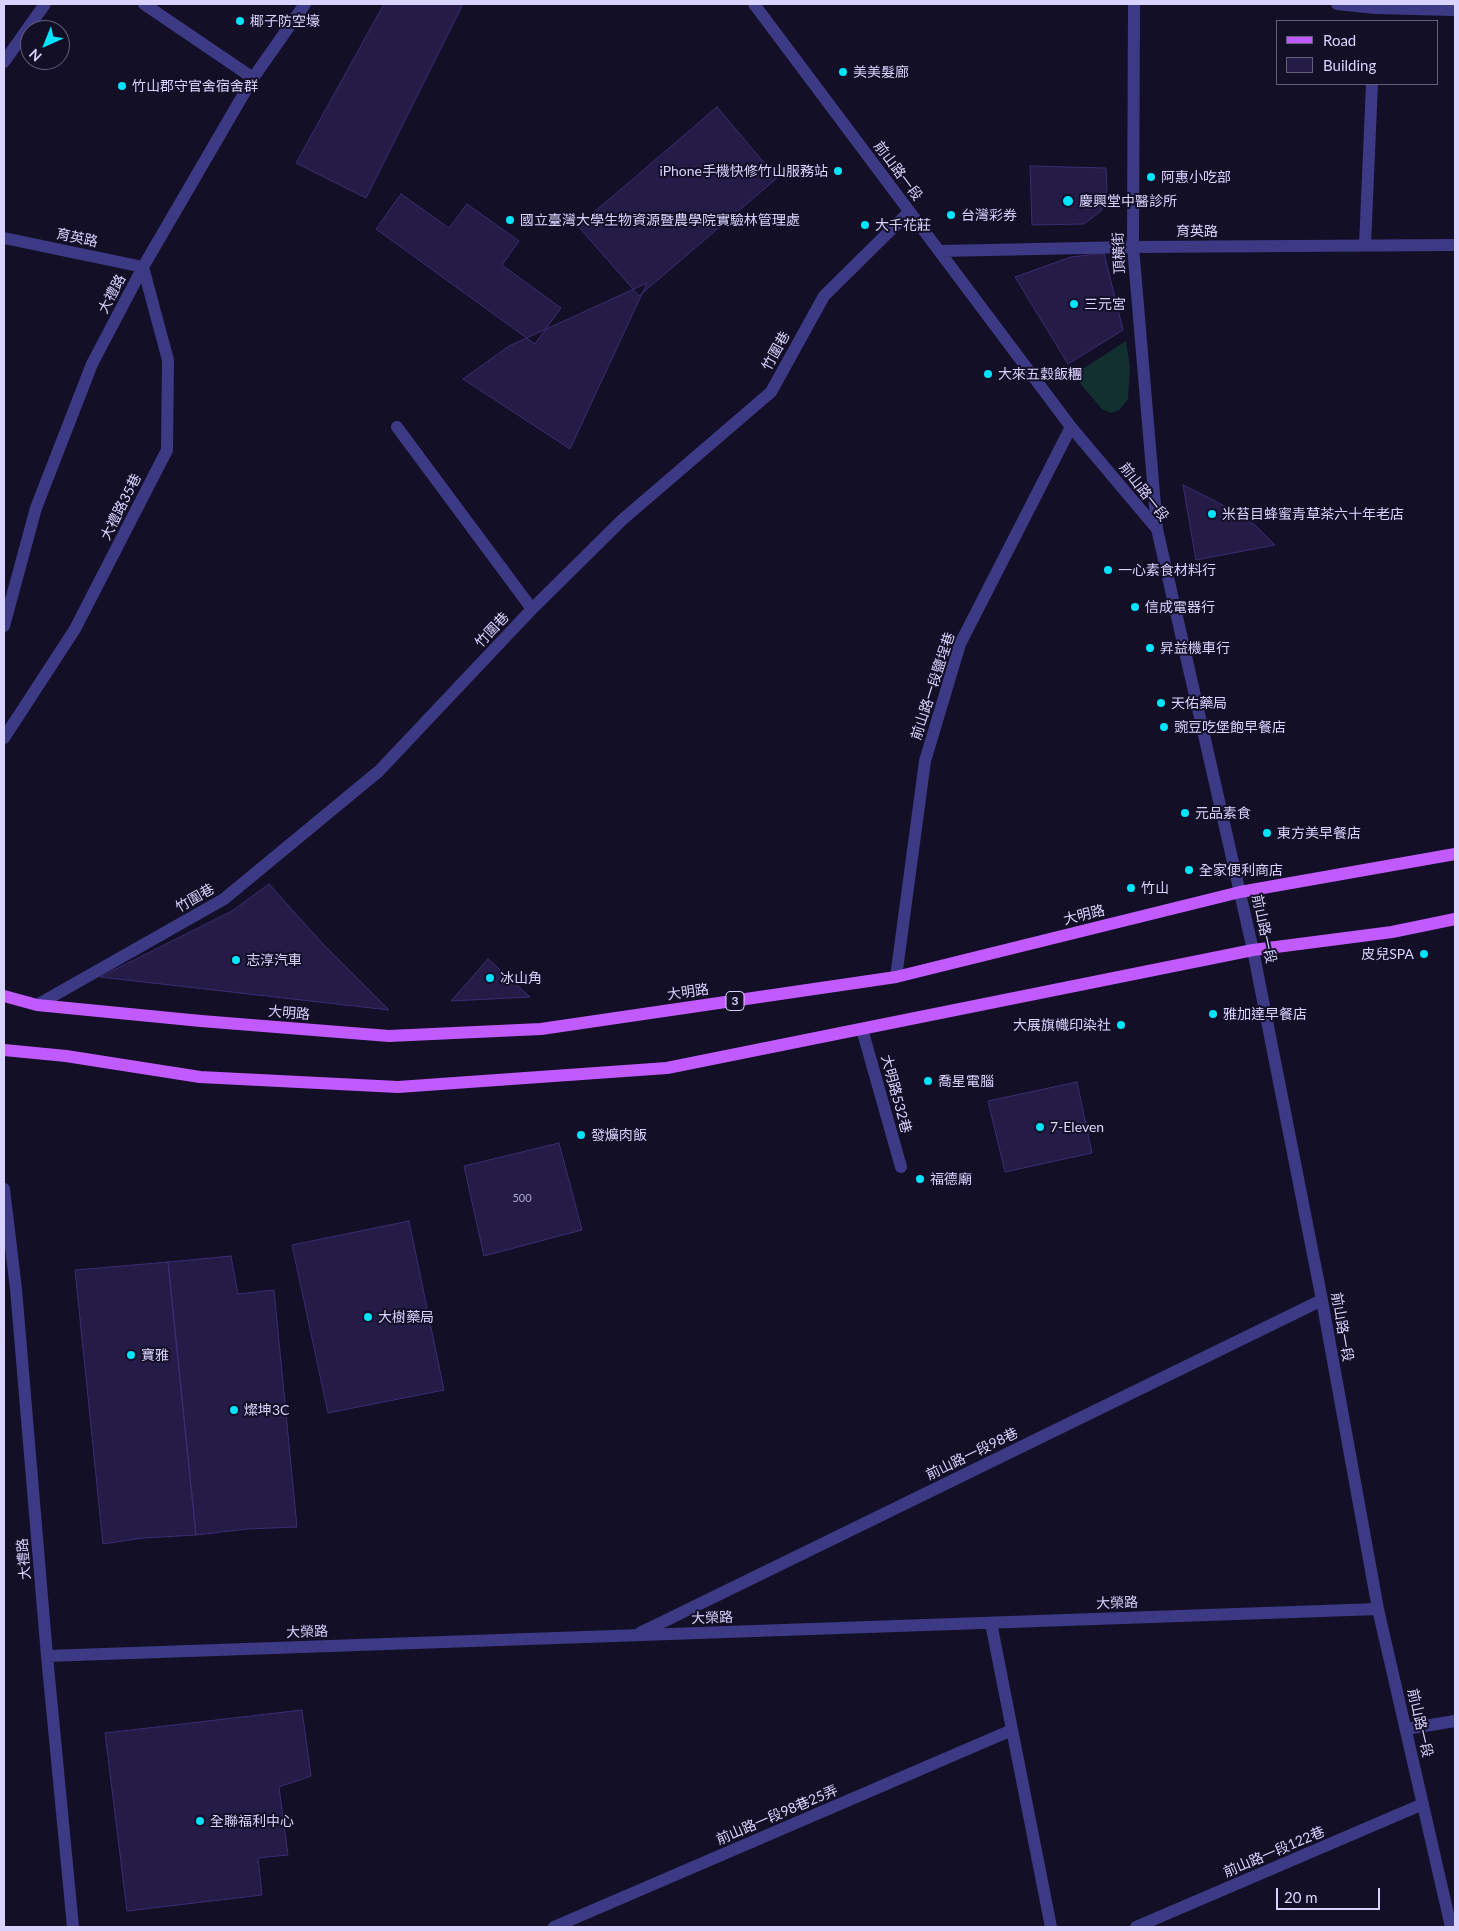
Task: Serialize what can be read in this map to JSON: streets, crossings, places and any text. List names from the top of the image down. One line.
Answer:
{"streets":{"main road":["大明路","3"],"street":["前山路一段","育英路","頂橫街","大禮路","竹圍巷","大禮路35巷","前山路一段鹽埕巷","大明路532巷","前山路一段98巷","大榮路","前山路一段98巷25弄","前山路一段122巷"]},"crossings":[["前山路一段","育英路"],["前山路一段","頂橫街"],["前山路一段","竹圍巷"],["前山路一段","前山路一段鹽埕巷"],["前山路一段","大明路"],["前山路一段","前山路一段98巷"],["前山路一段","大榮路"],["前山路一段","前山路一段122巷"],["育英路","頂橫街"],["育英路","大禮路"],["育英路","大禮路35巷"],["大禮路","大禮路35巷"],["大禮路","大榮路"],["竹圍巷","大明路"],["前山路一段鹽埕巷","大明路"],["前山路一段98巷","大榮路"]],"places":["椰子防空壕","美美髮廊","竹山郡守官舍宿舍群","iPhone手機快修竹山服務站","阿惠小吃部","慶興堂中醫診所","台灣彩券","國立臺灣大學生物資源暨農學院實驗林管理處","大千花莊","三元宮","大來五穀飯糰","米苔目蜂蜜青草茶六十年老店","一心素食材料行","信成電器行","昇益機車行","天佑藥局","豌豆吃堡飽早餐店","元品素食","東方美早餐店","全家便利商店","竹山","皮兒SPA","志淳汽車","冰山角","雅加達早餐店","大展旗幟印染社","喬星電腦","7-Eleven","發爌肉飯","福德廟","大樹藥局","寶雅","燦坤3C","全聯福利中心"],"house_numbers":["500"],"legend":["Road","Building"],"scale_bar":"20 m","north":"bottom left"}
